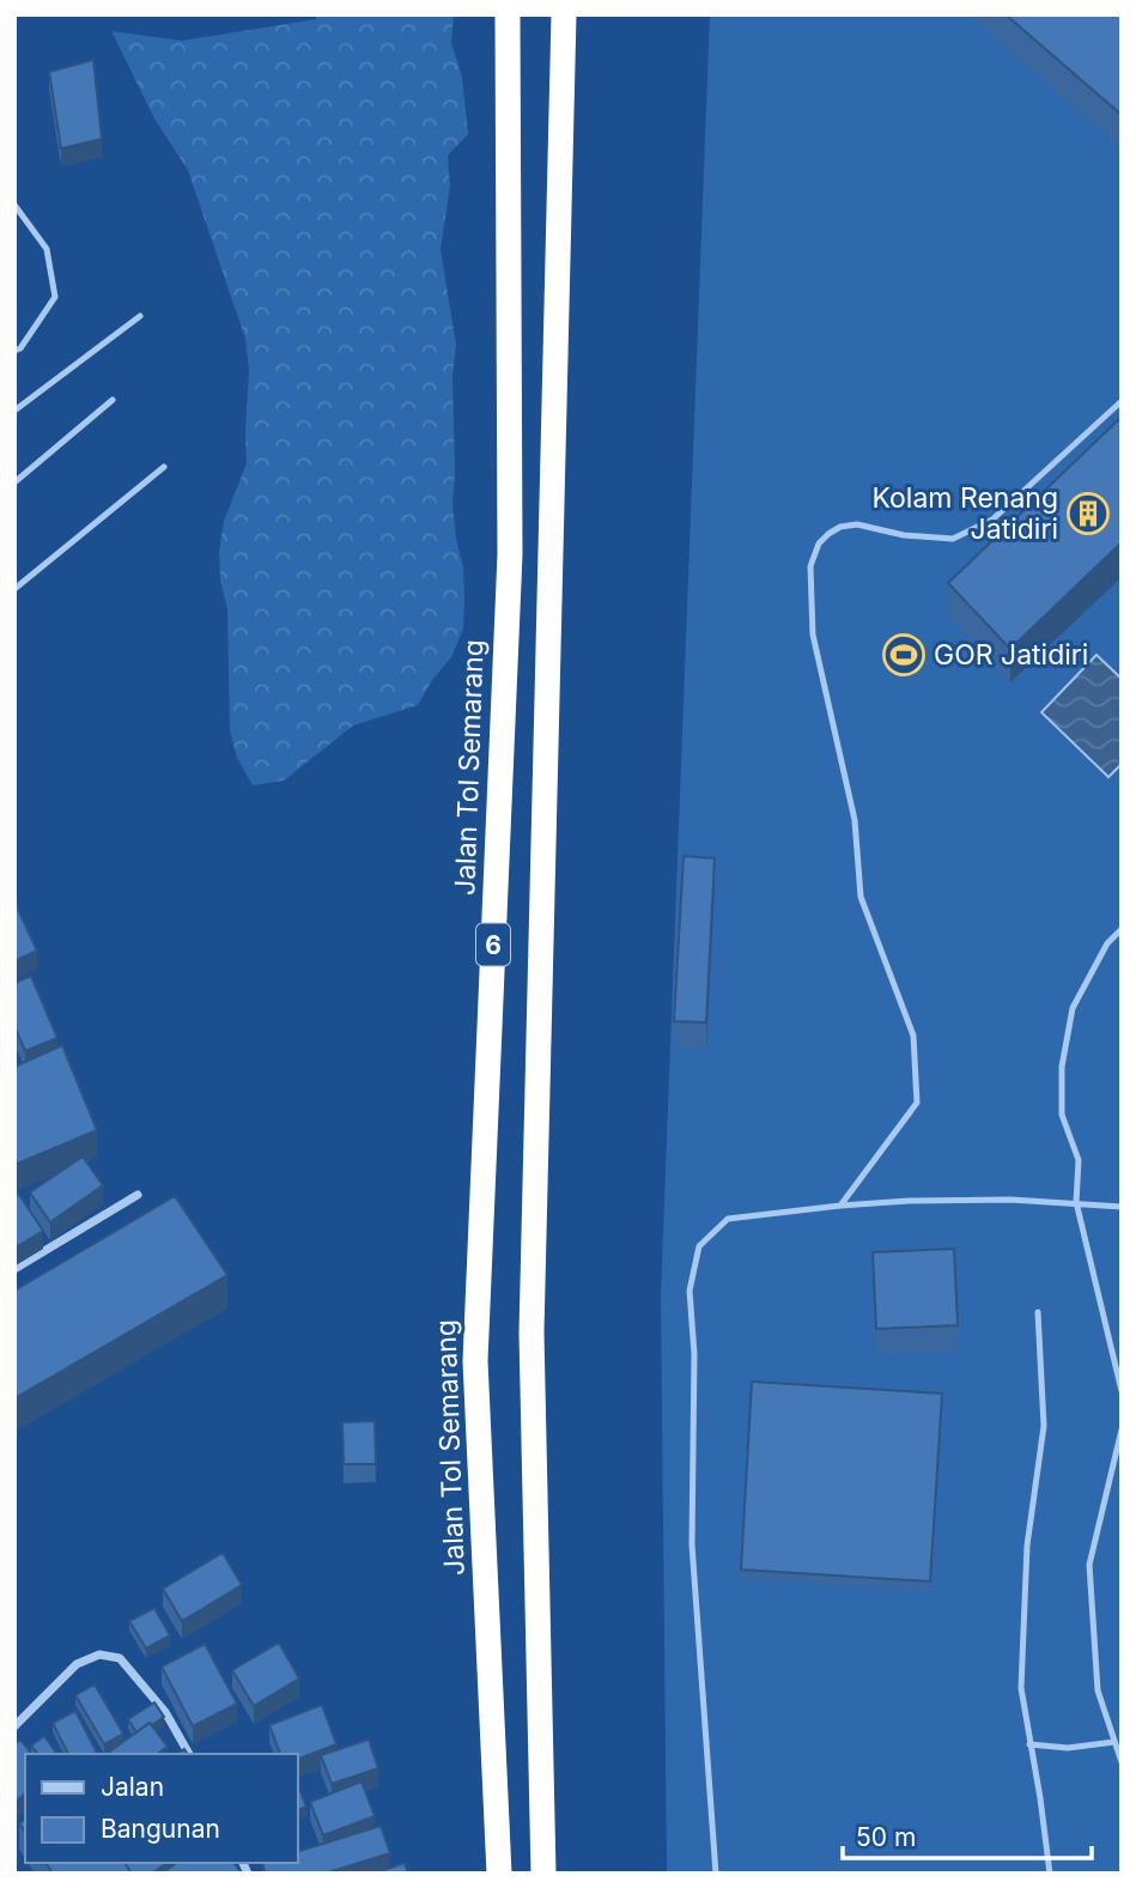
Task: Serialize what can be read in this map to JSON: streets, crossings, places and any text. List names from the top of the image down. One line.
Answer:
{"streets":{"highway":["Jalan Tol Semarang","6"]},"places":{"building":["Kolam Renang Jatidiri"],"sports":["GOR Jatidiri"]},"legend":["Jalan","Bangunan"],"scale_bar":"50 m"}
